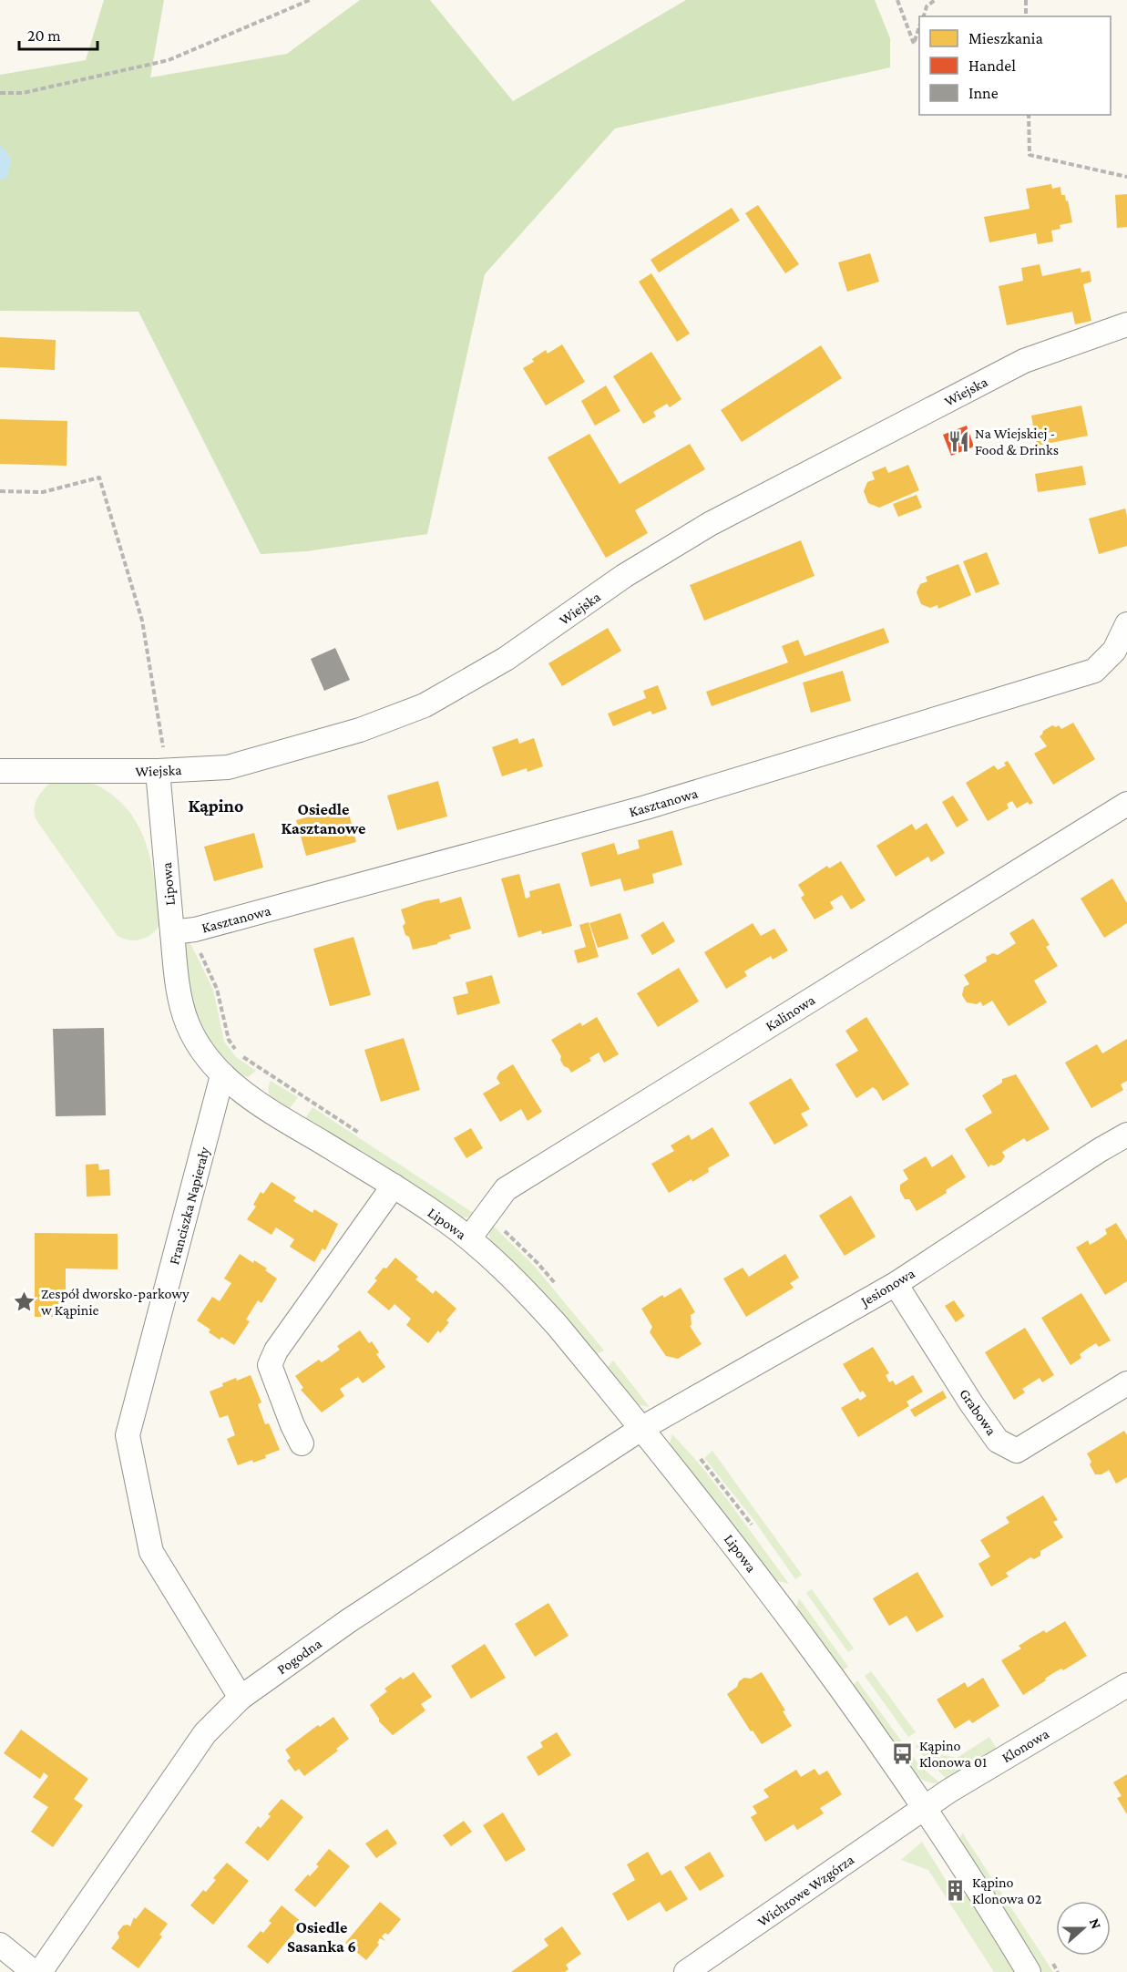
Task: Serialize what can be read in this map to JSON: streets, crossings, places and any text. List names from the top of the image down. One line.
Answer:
{"streets":{"street":["Wiejska","Kasztanowa","Lipowa","Kalinowa","Franciszka Napierały","Jesionowa","Grabowa","Pogodna","Klonowa","Wichrowe Wzgórza"]},"crossings":[["Wiejska","Lipowa"],["Kasztanowa","Lipowa"],["Lipowa","Kalinowa"],["Lipowa","Franciszka Napierały"],["Lipowa","Jesionowa"],["Lipowa","Pogodna"],["Lipowa","Klonowa"],["Lipowa","Wichrowe Wzgórza"],["Franciszka Napierały","Pogodna"],["Jesionowa","Grabowa"],["Jesionowa","Pogodna"],["Klonowa","Wichrowe Wzgórza"]],"districts":["Kąpino","Osiedle Kasztanowe","Osiedle Sasanka 6"],"places":{"restaurant":["Na Wiejskiej - Food & Drinks"],"place":["Zespół dworsko-parkowy w Kąpinie"],"bus stop":["Kąpino Klonowa 01"],"building":["Kąpino Klonowa 02"]},"legend":["Mieszkania","Handel","Inne"],"scale_bar":"20 m","north":"right"}
